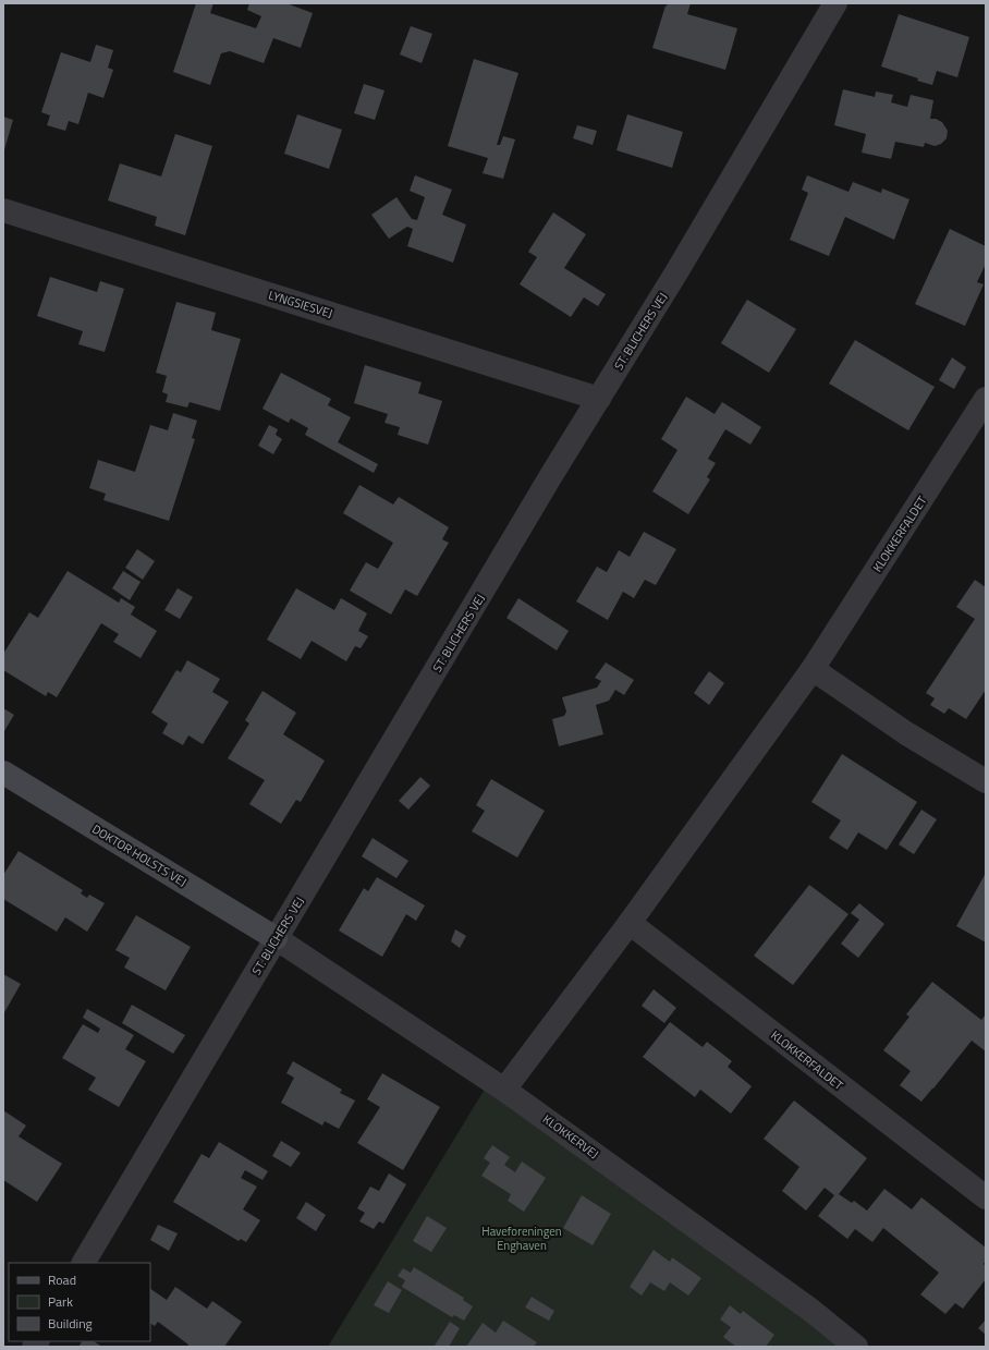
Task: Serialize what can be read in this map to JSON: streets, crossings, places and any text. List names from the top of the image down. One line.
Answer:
{"streets":{"street":["LYNGSIESVEJ","ST. BLICHERS VEJ","KLOKKERFALDET","DOKTOR HOLSTS VEJ","KLOKKERVEJ"]},"crossings":[["LYNGSIESVEJ","ST. BLICHERS VEJ"],["ST. BLICHERS VEJ","DOKTOR HOLSTS VEJ"],["ST. BLICHERS VEJ","KLOKKERVEJ"],["KLOKKERFALDET","KLOKKERVEJ"],["DOKTOR HOLSTS VEJ","KLOKKERVEJ"]],"parks":["Haveforeningen Enghaven"],"legend":["Road","Park","Building"]}
